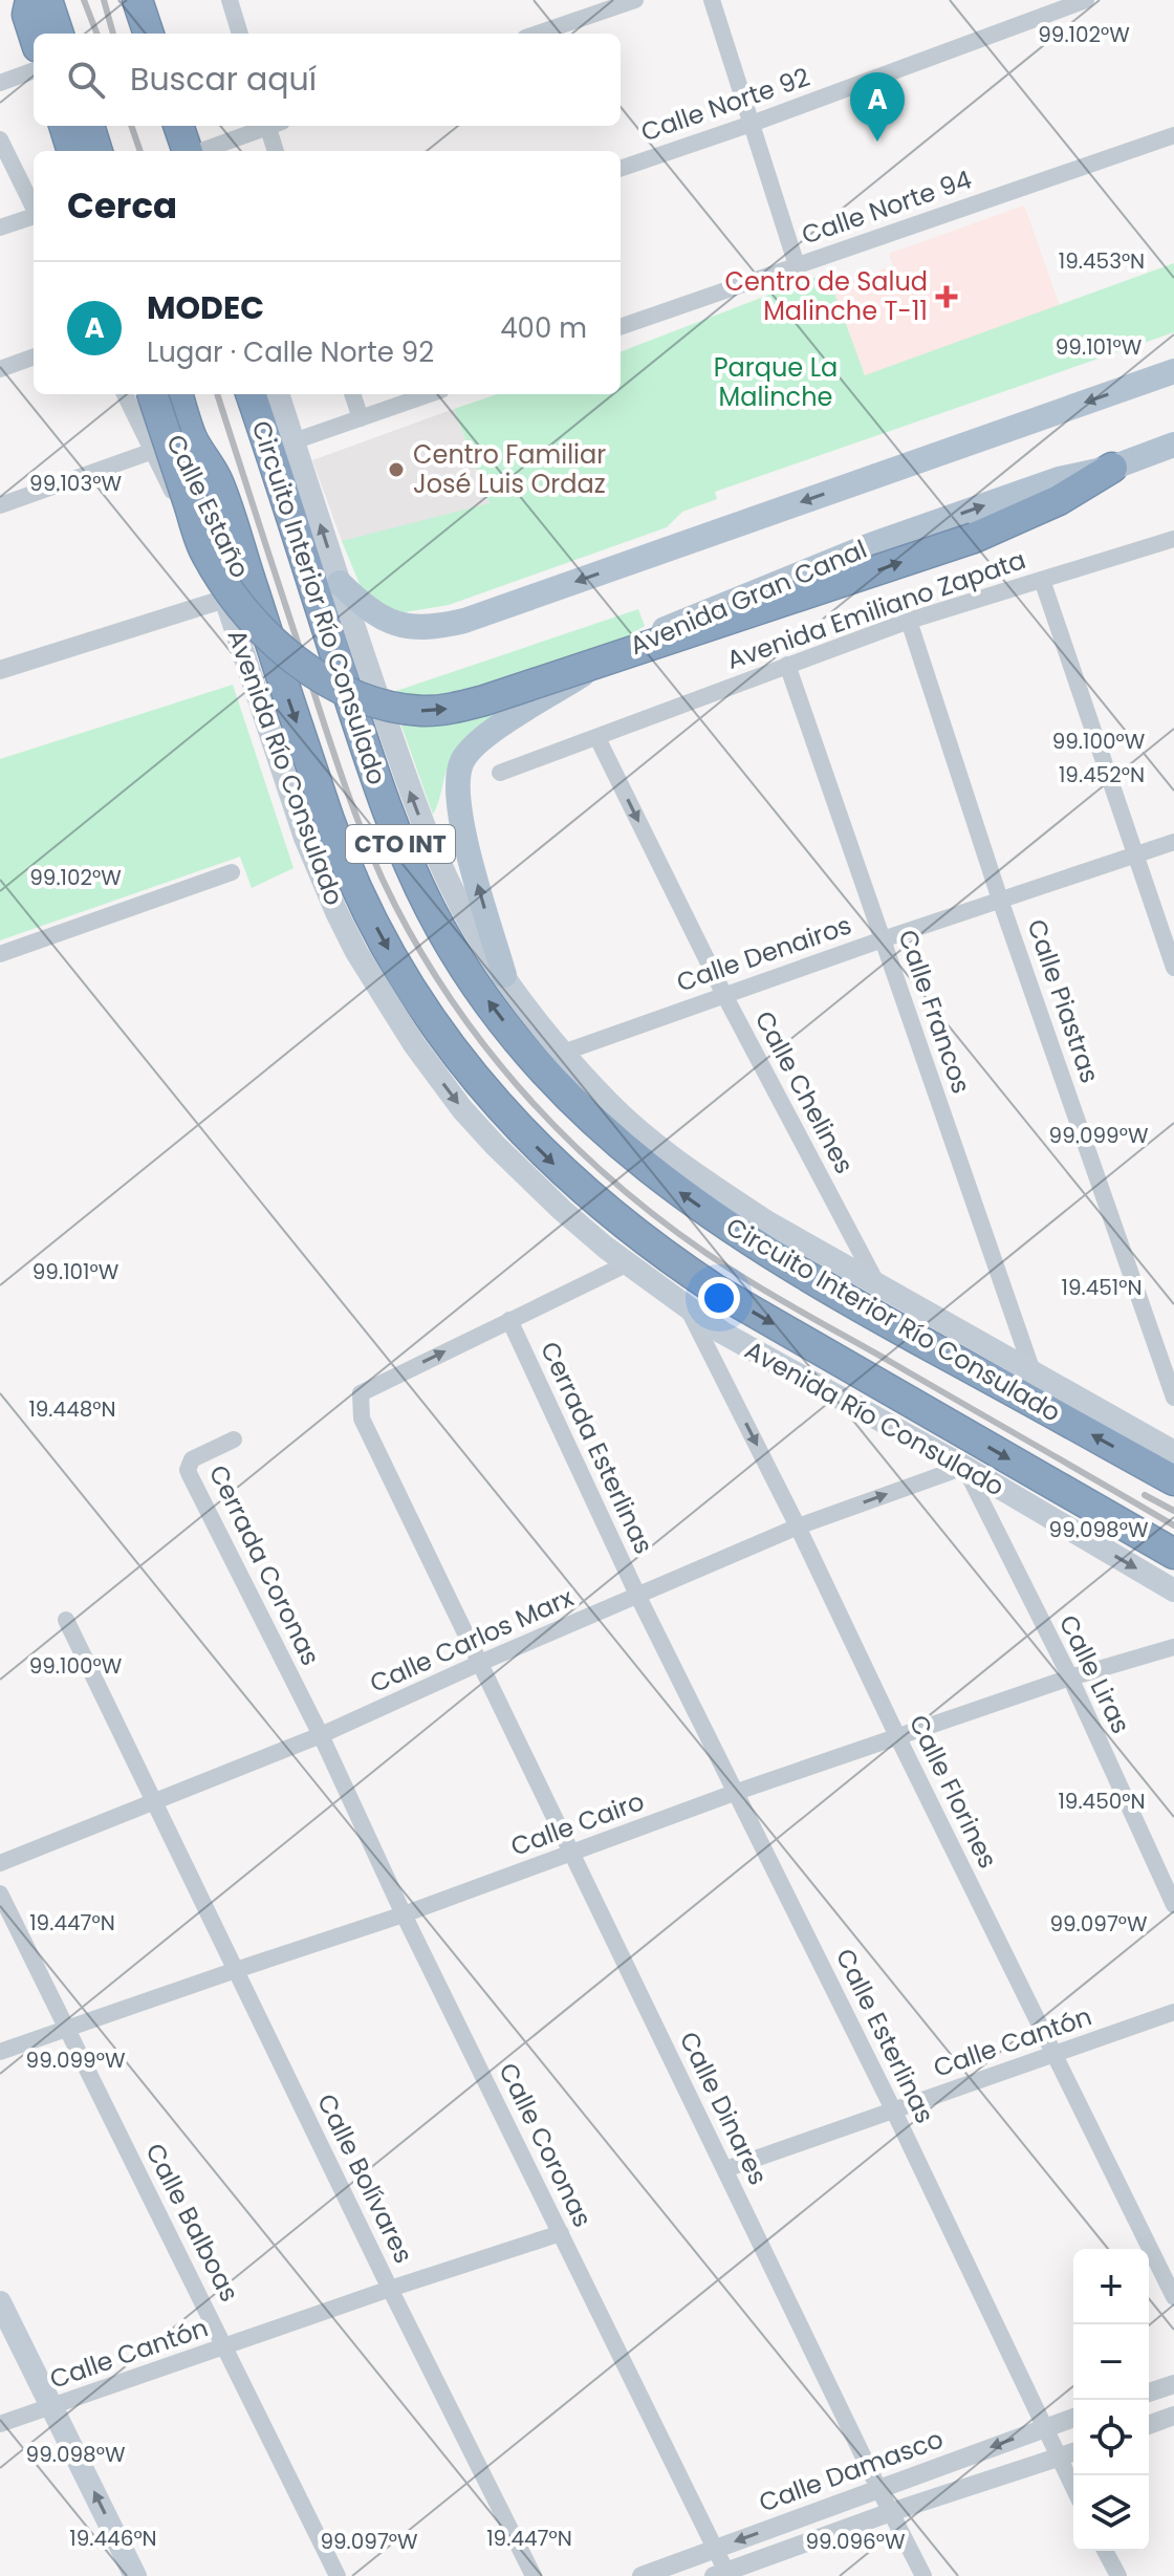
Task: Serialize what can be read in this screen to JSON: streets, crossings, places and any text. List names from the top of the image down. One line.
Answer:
{"streets":{"highway":["Circuito Interior Río Consulado","Avenida Río Consulado","CTO INT"],"main road":["Avenida Gran Canal"],"street":["Calle Norte 92","Calle Norte 94","Calle Estaño","Avenida Emiliano Zapata","Calle Denairos","Calle Piastras","Calle Francos","Calle Chelines","Cerrada Esterlinas","Cerrada Coronas","Calle Carlos Marx","Calle Liras","Calle Florines","Calle Cairo","Calle Esterlinas","Calle Cantón","Calle Dinares","Calle Coronas","Calle Bolívares","Calle Balboas","Calle Damasco"]},"crossings":[["Calle Estaño","Avenida Río Consulado"],["Avenida Gran Canal","CTO INT"],["Circuito Interior Río Consulado","CTO INT"],["Avenida Emiliano Zapata","Calle Piastras"],["Avenida Emiliano Zapata","Calle Francos"],["Avenida Emiliano Zapata","Calle Chelines"],["Avenida Río Consulado","CTO INT"],["Avenida Río Consulado","Calle Carlos Marx"],["Avenida Río Consulado","Calle Liras"],["Avenida Río Consulado","Calle Florines"],["CTO INT","Calle Denairos"],["CTO INT","Calle Francos"],["CTO INT","Calle Chelines"],["Calle Denairos","Calle Piastras"],["Calle Denairos","Calle Francos"],["Calle Denairos","Calle Chelines"],["Cerrada Esterlinas","Calle Carlos Marx"],["Cerrada Esterlinas","Calle Esterlinas"],["Cerrada Esterlinas","Calle Dinares"],["Cerrada Coronas","Calle Carlos Marx"],["Cerrada Coronas","Calle Coronas"],["Calle Carlos Marx","Calle Liras"],["Calle Carlos Marx","Calle Florines"],["Calle Carlos Marx","Calle Esterlinas"],["Calle Carlos Marx","Calle Dinares"],["Calle Carlos Marx","Calle Coronas"],["Calle Carlos Marx","Calle Bolívares"],["Calle Liras","Calle Cairo"],["Calle Florines","Calle Cairo"],["Calle Florines","Calle Cantón"],["Calle Cairo","Calle Esterlinas"],["Calle Cairo","Calle Dinares"],["Calle Cairo","Calle Coronas"],["Calle Cairo","Calle Bolívares"],["Calle Cairo","Calle Balboas"],["Calle Esterlinas","Calle Cantón"],["Calle Esterlinas","Calle Damasco"],["Calle Cantón","Calle Dinares"],["Calle Cantón","Calle Coronas"],["Calle Cantón","Calle Bolívares"],["Calle Cantón","Calle Balboas"],["Calle Dinares","Calle Damasco"],["Calle Coronas","Calle Damasco"]],"one_way":["Avenida Gran Canal","Calle Chelines"],"parks":["Parque La Malinche"],"places":{"health":["Centro de Salud Malinche T-11"],"other":["Centro Familiar José Luis Ordaz"]},"page":{"search":"Buscar aquí","pins":"A","heading":"Cerca","list":[{"mark":"A","name":"MODEC","note":"Lugar · Calle Norte 92","value":"400 m"}],"map_buttons":["+","−"]},"coordinates":["99.102°W","19.453°N","99.101°W","99.103°W","99.100°W","19.452°N","99.099°W","19.451°N","19.448°N","99.098°W","19.450°N","19.447°N","99.097°W","19.446°N","99.096°W"]}
